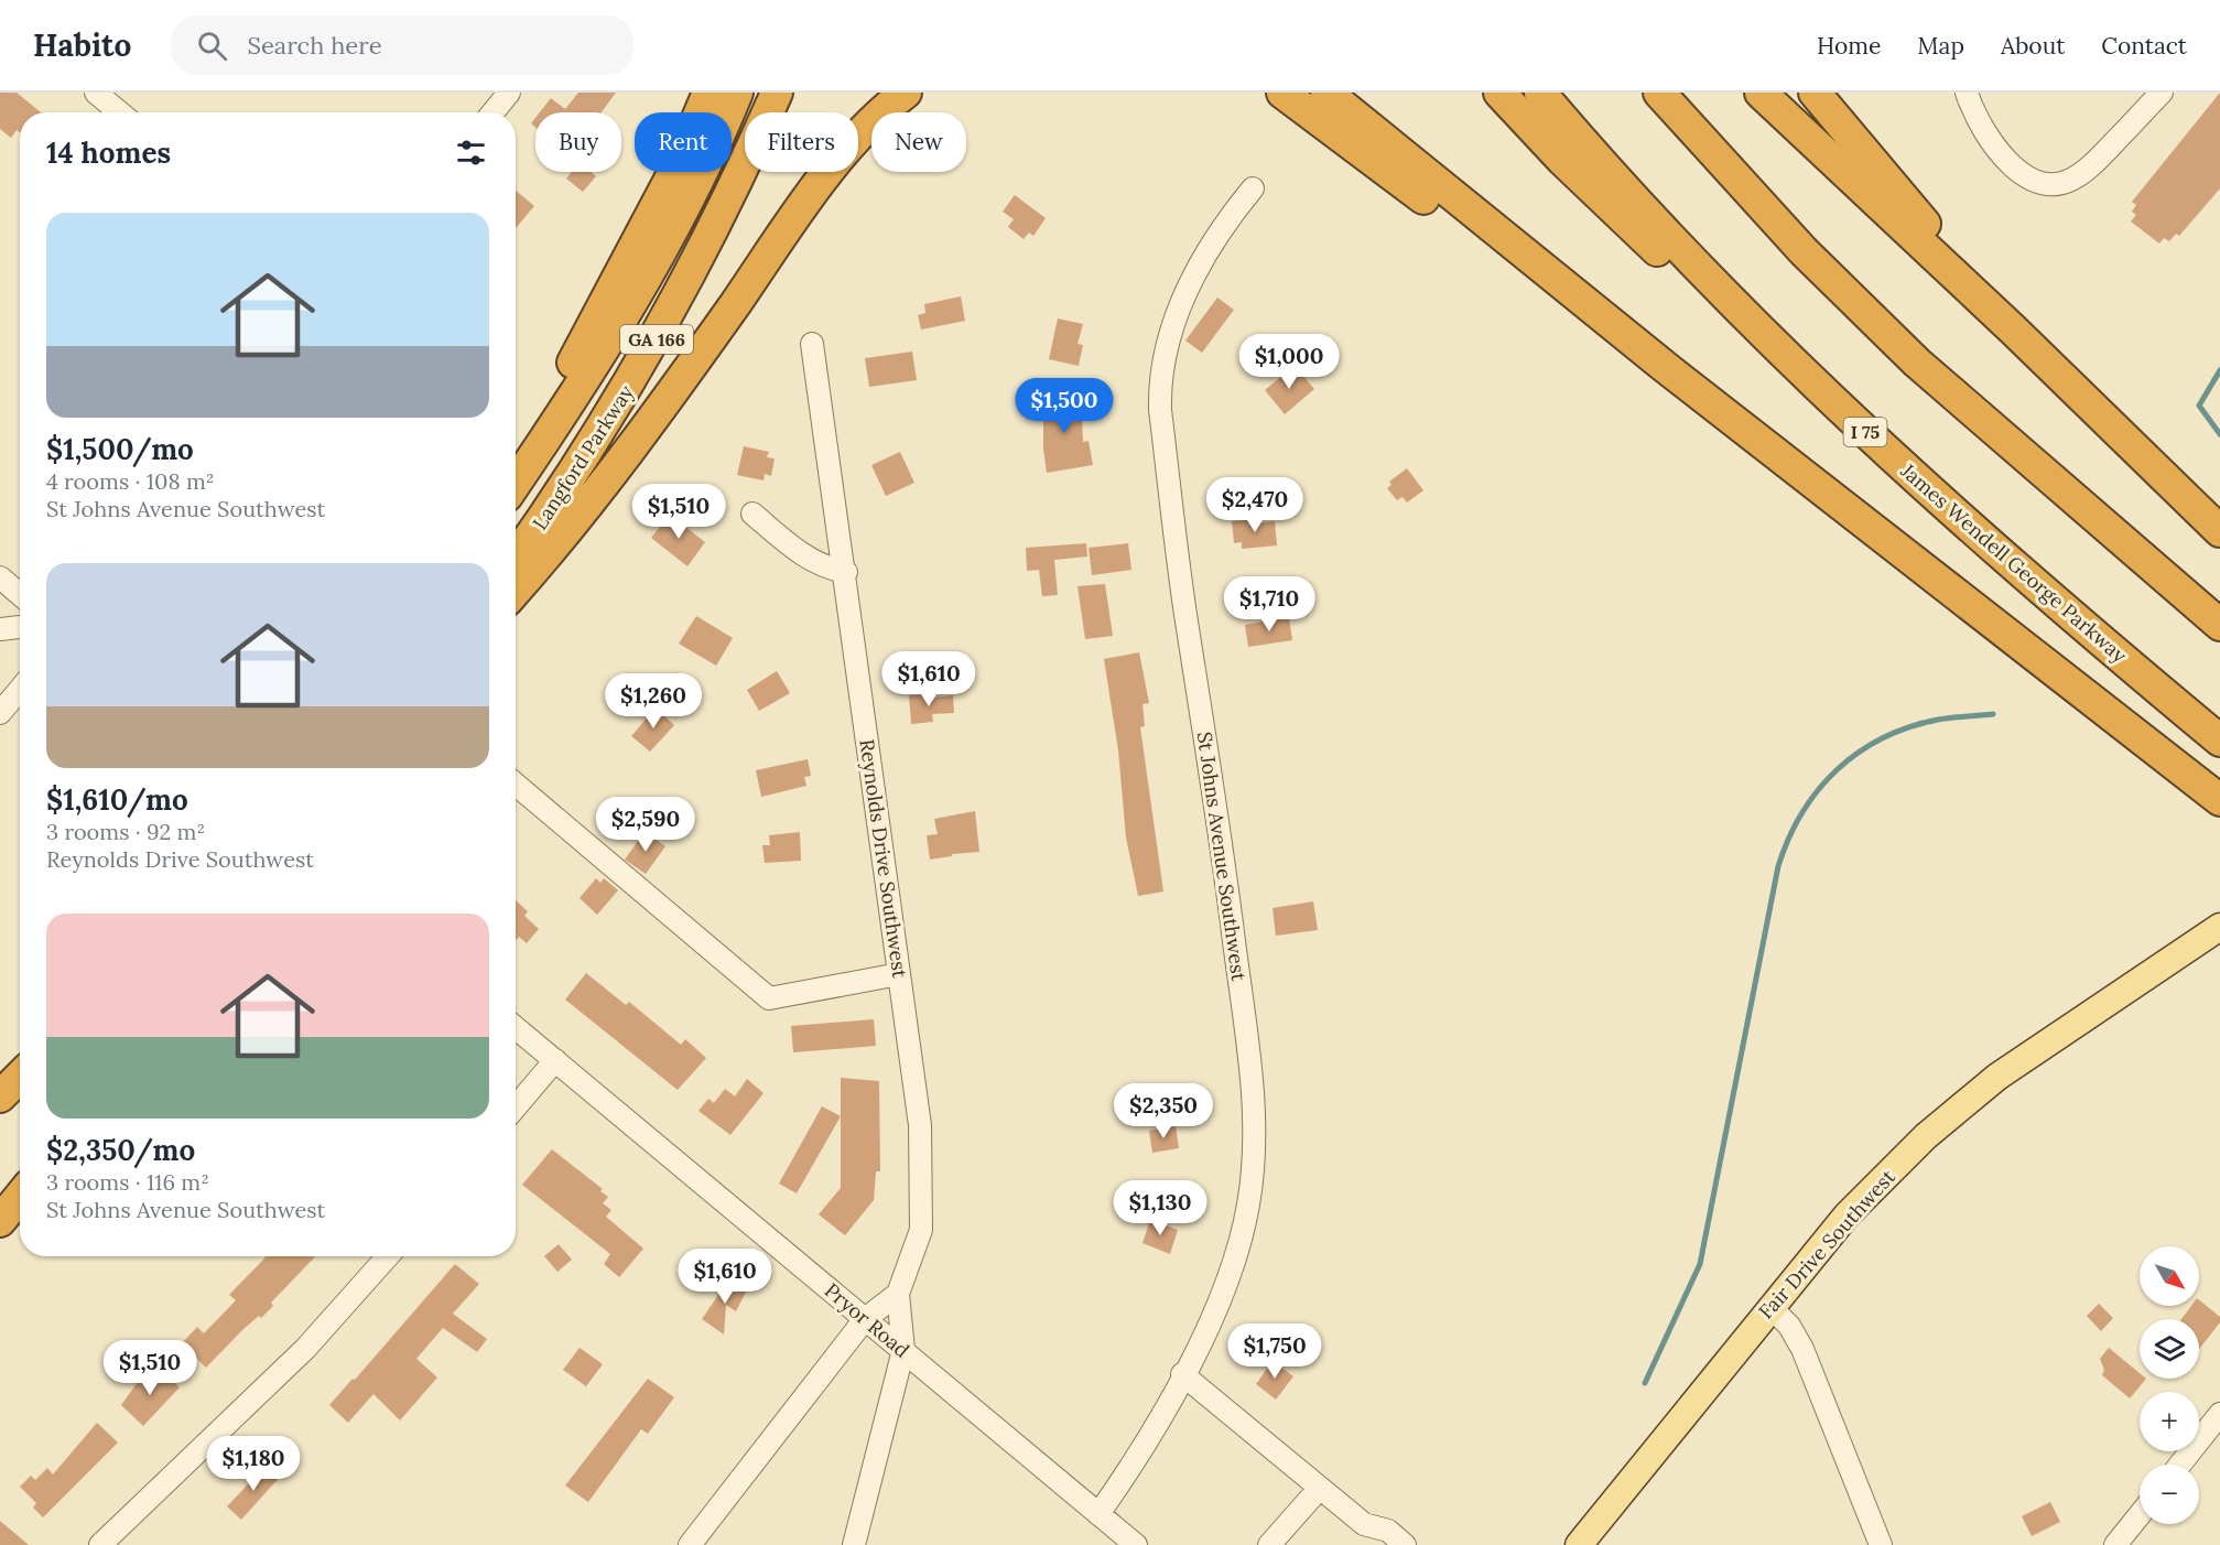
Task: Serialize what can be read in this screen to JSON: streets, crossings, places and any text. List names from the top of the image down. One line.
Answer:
{"streets":{"highway":["GA 166","I 75","Langford Parkway","James Wendell George Parkway"],"main road":["Fair Drive Southwest"],"street":["St Johns Avenue Southwest","Reynolds Drive Southwest","Pryor Road"]},"crossings":[["St Johns Avenue Southwest","Pryor Road"]],"north":"bottom right","page":{"header":"Habito","search":"Search here","nav":["Home","Map","About","Contact"],"chip":["Buy","Rent","Filters","New"],"heading":"14 homes","list":[{"name":"$1,500/mo","note":"4 rooms · 108 m² · St Johns Avenue Southwest"},{"name":"$1,610/mo","note":"3 rooms · 92 m² · Reynolds Drive Southwest"},{"name":"$2,350/mo","note":"3 rooms · 116 m² · St Johns Avenue Southwest"}],"price":["$1,000","$1,500","$2,470","$1,510","$1,710","$1,610","$1,260","$2,590","$2,350","$1,130","$1,610","$1,750","$1,510","$1,180"],"map_buttons":["+","−"]}}
